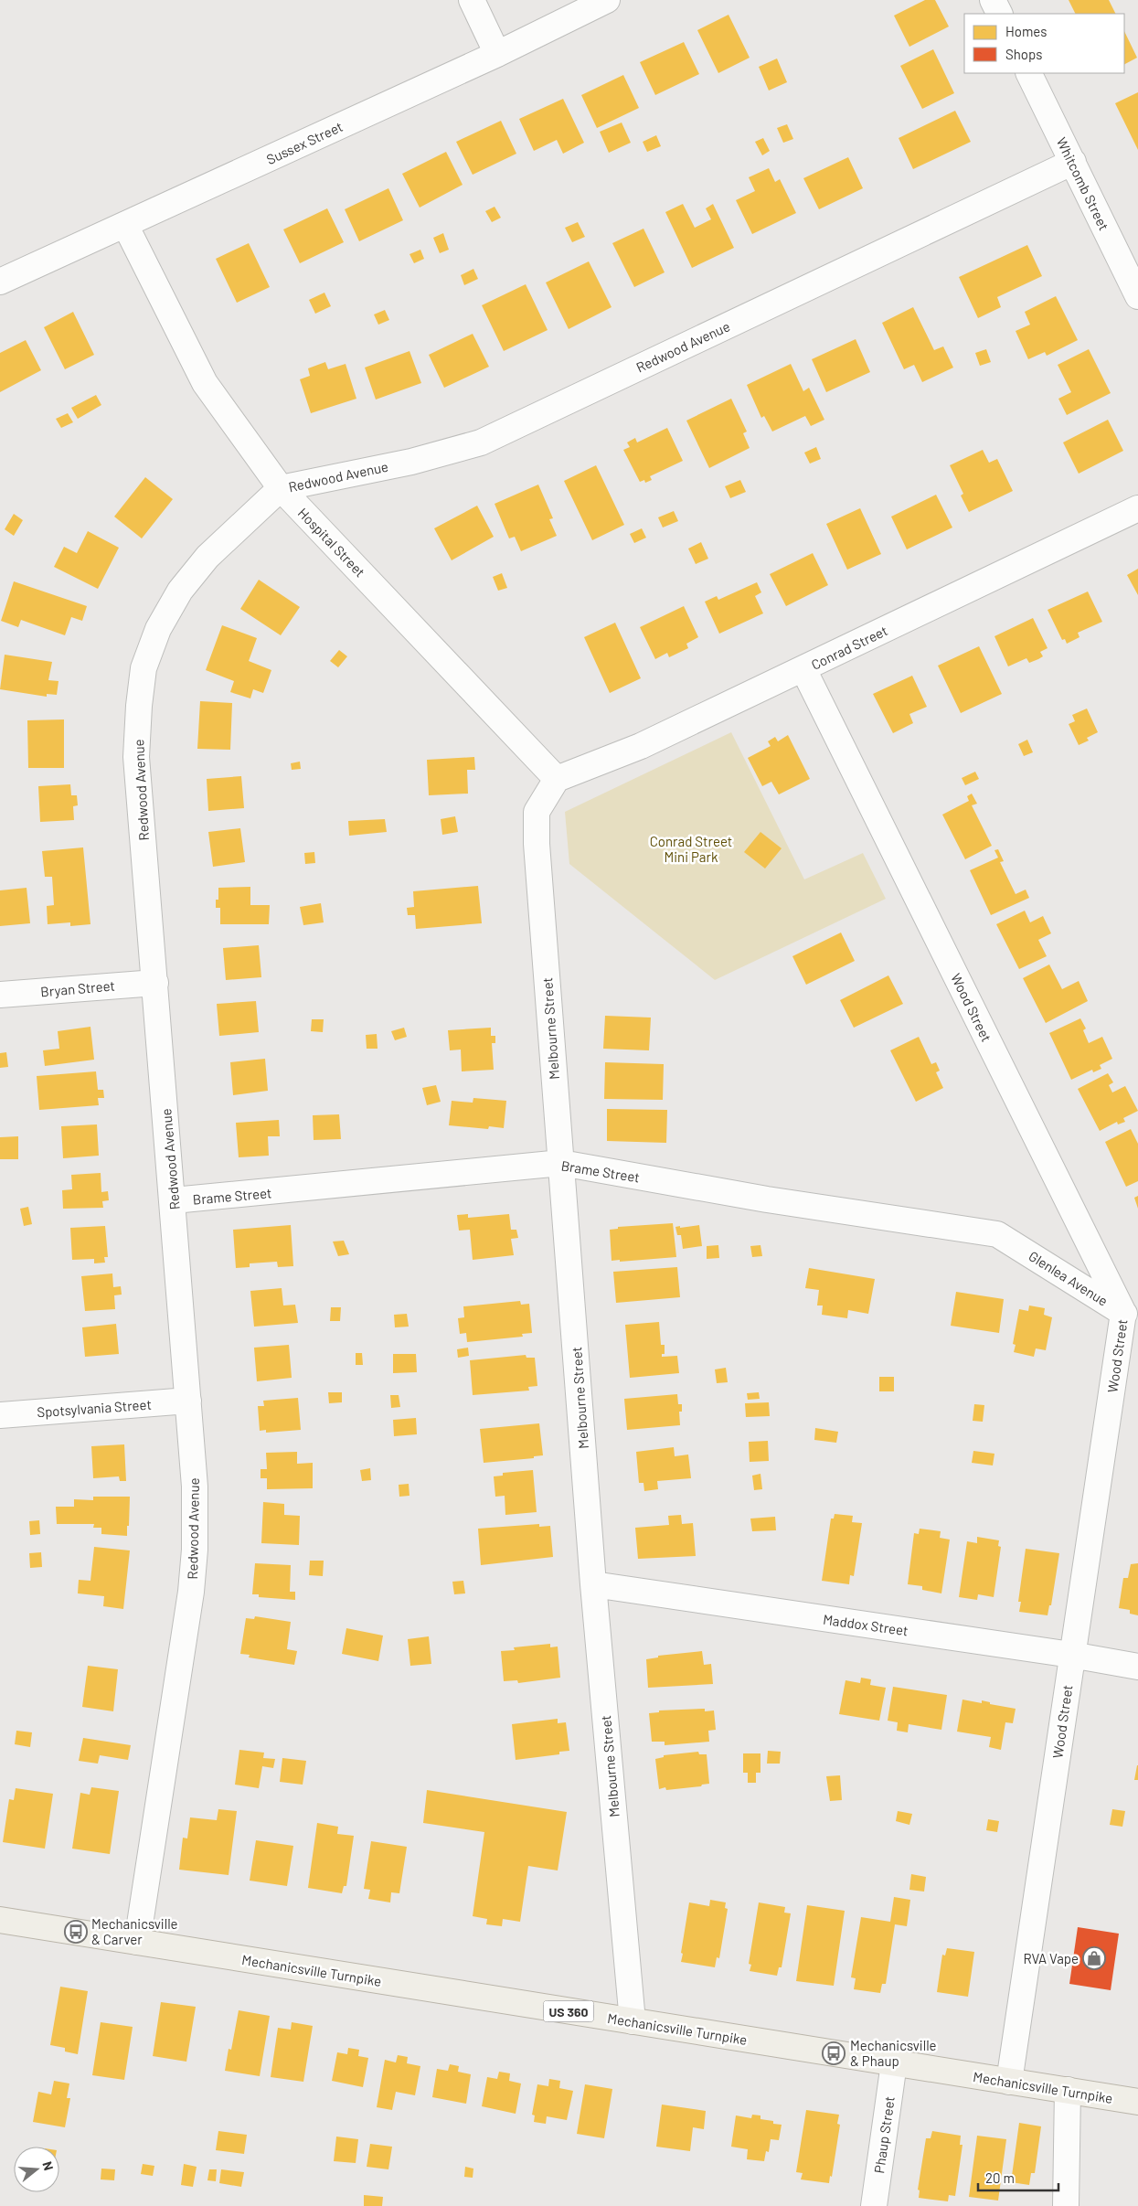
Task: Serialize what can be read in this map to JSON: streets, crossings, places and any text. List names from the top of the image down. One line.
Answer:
{"streets":{"main road":["Mechanicsville Turnpike","US 360"],"street":["Sussex Street","Whitcomb Street","Redwood Avenue","Hospital Street","Conrad Street","Bryan Street","Wood Street","Melbourne Street","Brame Street","Glenlea Avenue","Spotsylvania Street","Maddox Street","Phaup Street"]},"crossings":[["Sussex Street","Hospital Street"],["Whitcomb Street","Redwood Avenue"],["Redwood Avenue","Hospital Street"],["Redwood Avenue","Bryan Street"],["Redwood Avenue","Brame Street"],["Redwood Avenue","Spotsylvania Street"],["Redwood Avenue","Mechanicsville Turnpike"],["Hospital Street","Conrad Street"],["Hospital Street","Melbourne Street"],["Conrad Street","Wood Street"],["Conrad Street","Melbourne Street"],["Wood Street","Glenlea Avenue"],["Wood Street","Maddox Street"],["Wood Street","Mechanicsville Turnpike"],["Melbourne Street","Brame Street"],["Melbourne Street","Maddox Street"],["Melbourne Street","Mechanicsville Turnpike"],["Brame Street","Glenlea Avenue"],["Mechanicsville Turnpike","Phaup Street"]],"parks":["Conrad Street Mini Park"],"places":{"bus stop":["Mechanicsville & Carver","Mechanicsville & Phaup"],"shop":["RVA Vape"]},"legend":["Homes","Shops"],"scale_bar":"20 m","north":"right"}
